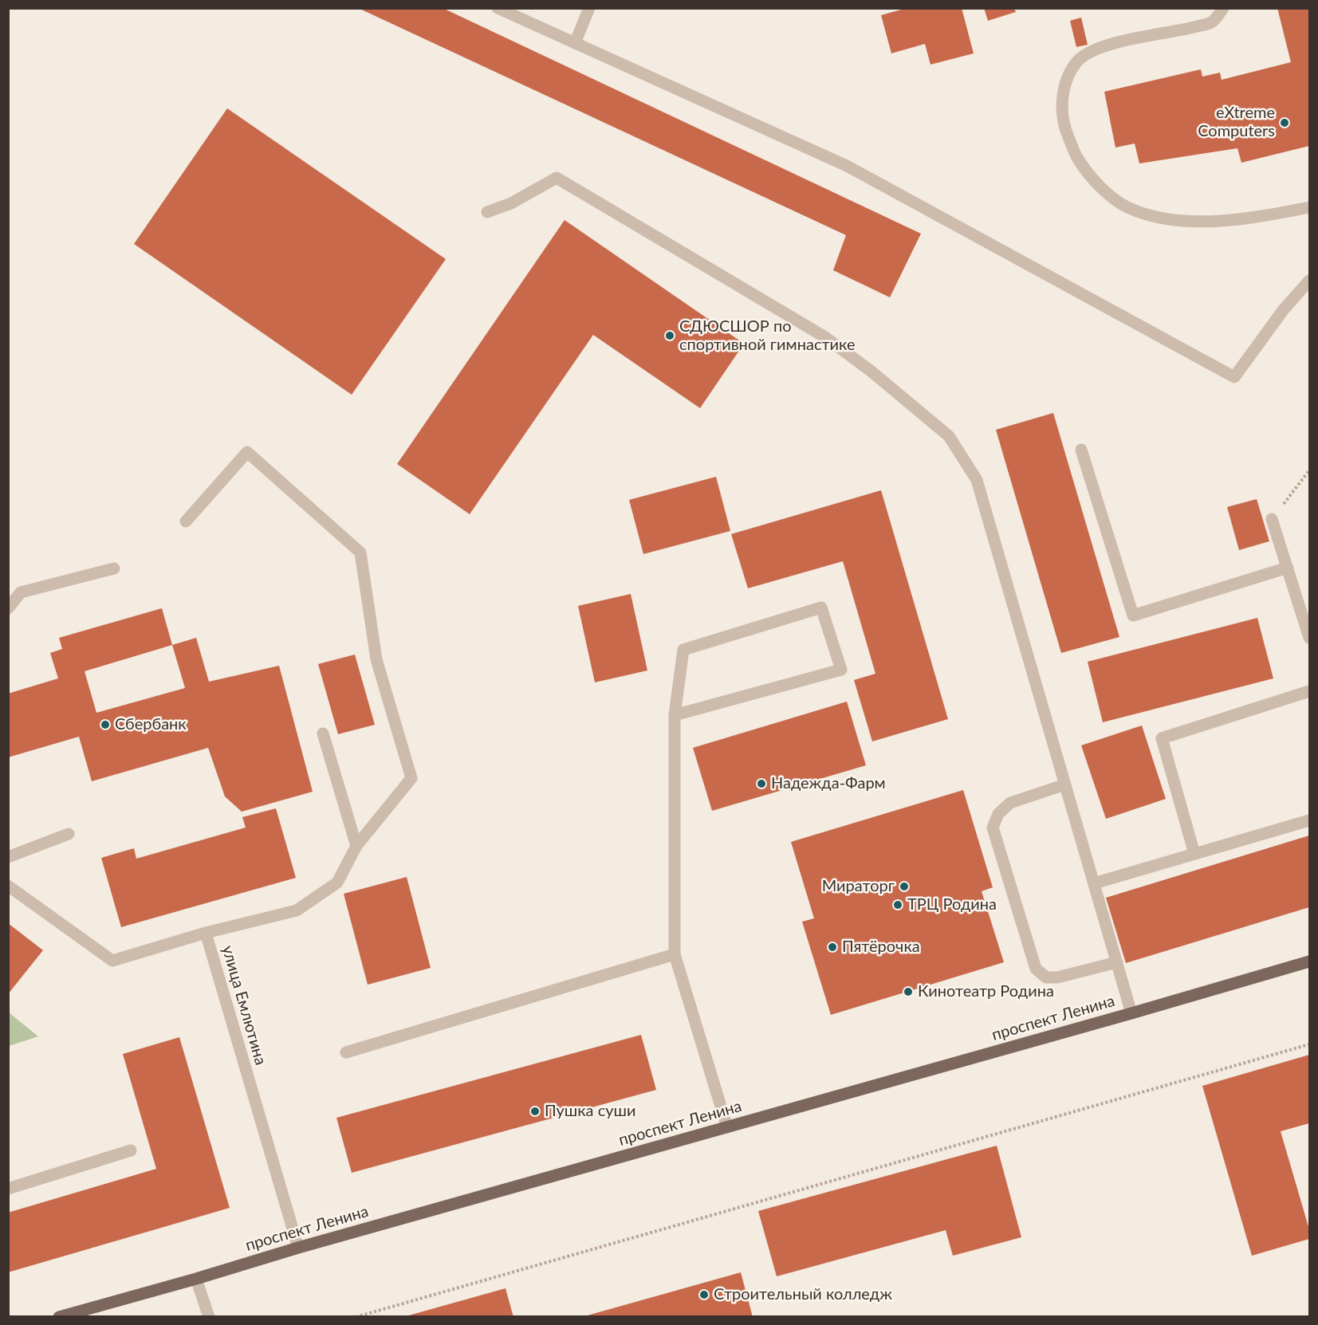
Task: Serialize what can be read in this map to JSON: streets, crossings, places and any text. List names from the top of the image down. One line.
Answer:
{"streets":{"main road":["проспект Ленина"],"street":["улица Емлютина"]},"crossings":[["улица Емлютина","проспект Ленина"]],"places":["eXtreme Computers","СДЮСШОР по спортивной гимнастике","Сбербанк","Надежда-Фарм","Мираторг","ТРЦ Родина","Пятёрочка","Кинотеатр Родина","Пушка суши","Строительный колледж"]}
